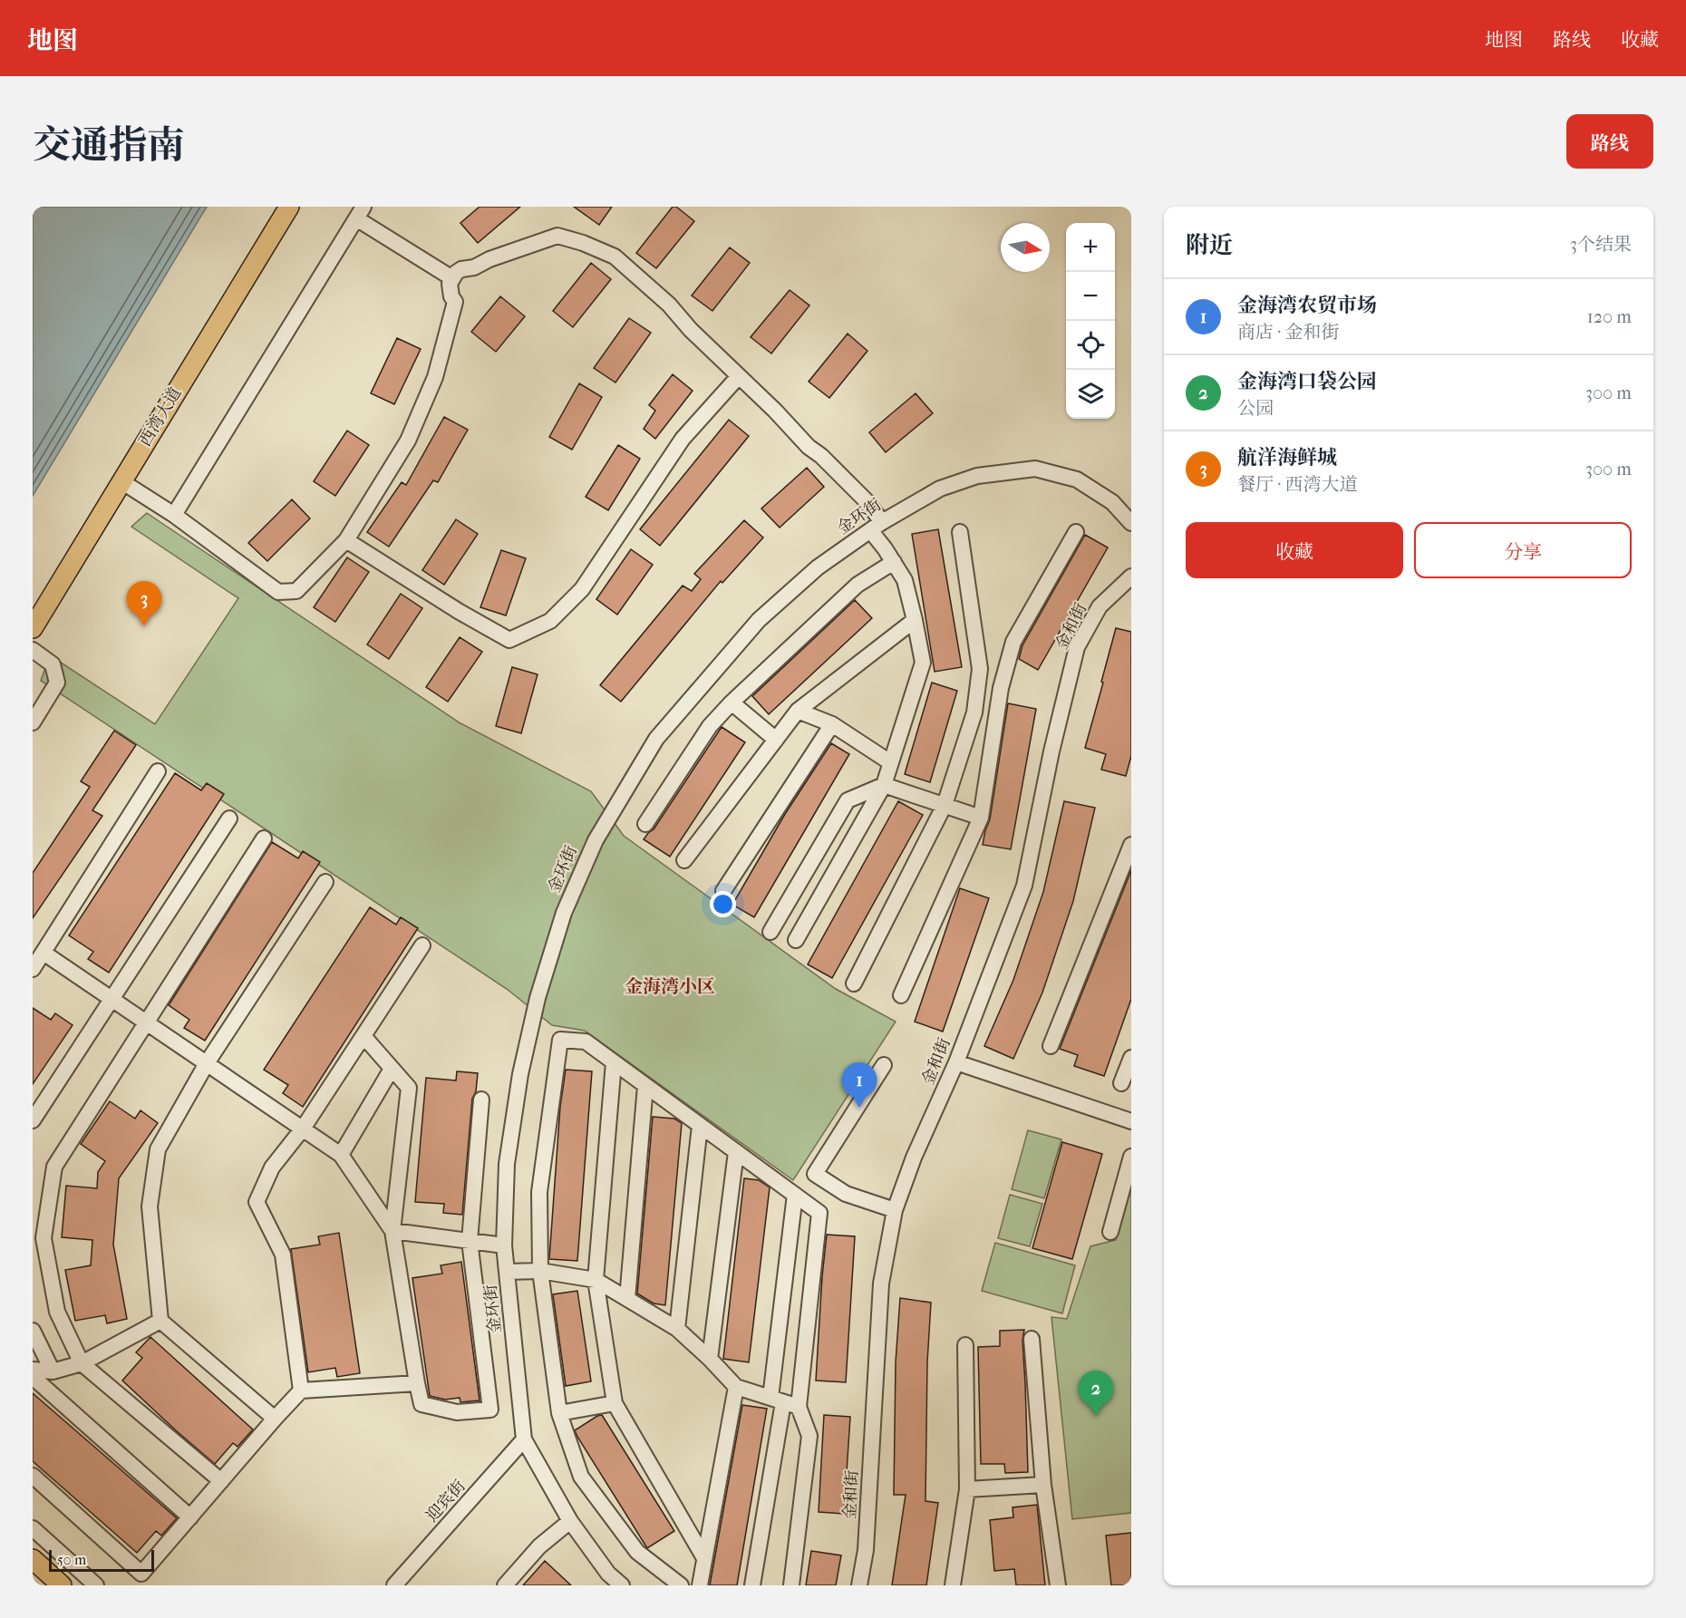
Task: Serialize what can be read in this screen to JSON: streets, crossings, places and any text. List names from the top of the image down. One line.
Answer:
{"streets":{"main road":["西湾大道"],"street":["金环街","金和街","迎宾街"]},"crossings":[["金环街","迎宾街"]],"districts":["金海湾小区"],"scale_bar":"50 m","north":"right","page":{"header":"地图","nav":["地图","路线","收藏"],"title":"交通指南","buttons":["路线",["收藏","分享"]],"heading":["附近","3个结果"],"map_buttons":["+","−"],"list":[{"mark":"1","name":"金海湾农贸市场","note":"商店 · 金和街","value":"120 m"},{"mark":"2","name":"金海湾口袋公园","note":"公园","value":"300 m"},{"mark":"3","name":"航洋海鲜城","note":"餐厅 · 西湾大道","value":"300 m"}],"pins":["3","1","2"],"scale":"50 m"}}
